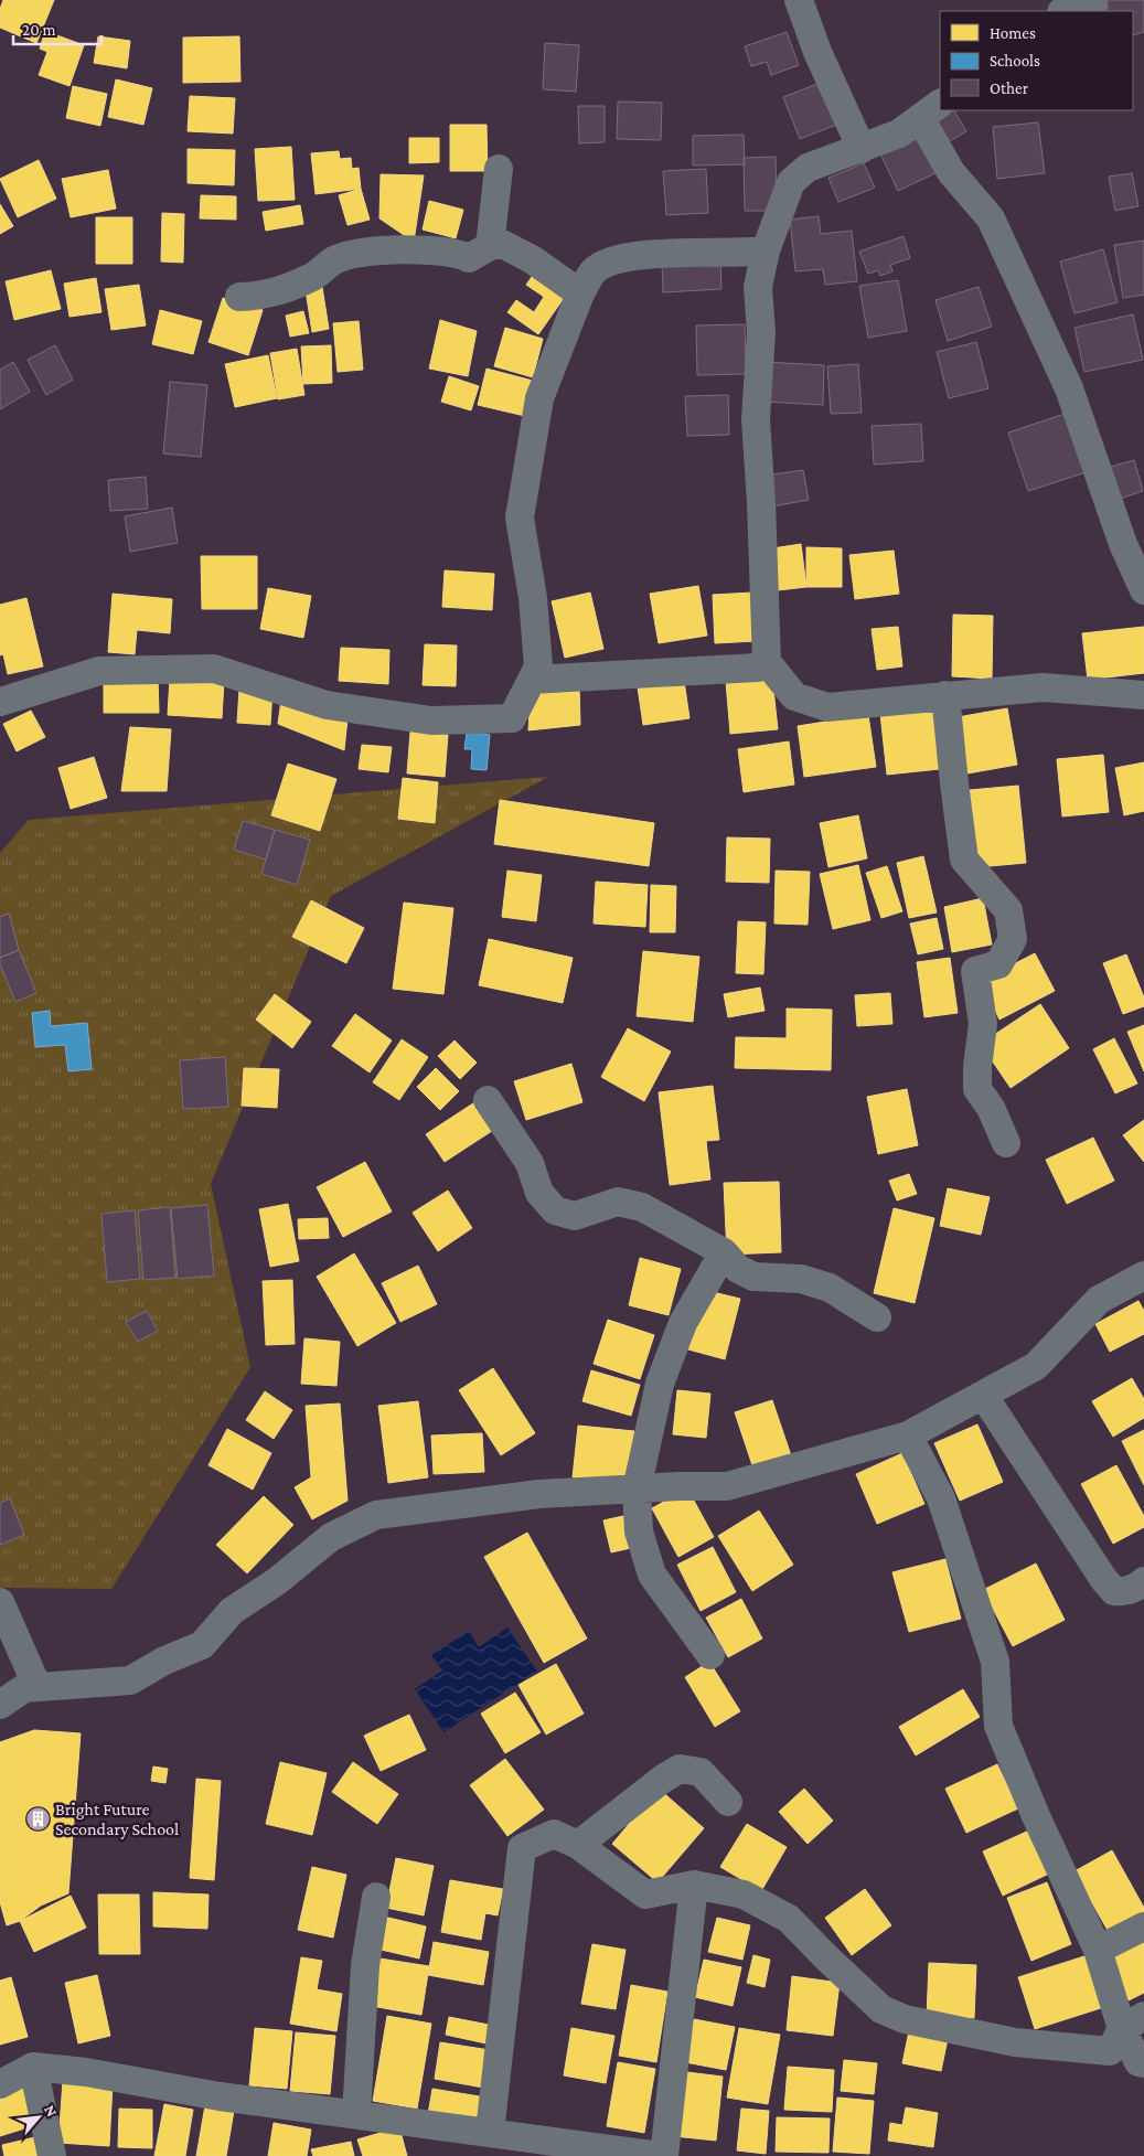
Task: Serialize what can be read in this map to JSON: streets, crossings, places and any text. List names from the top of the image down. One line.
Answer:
{"places":{"building":["Bright Future Secondary School"]},"legend":["Homes","Schools","Other"],"scale_bar":"20 m","north":"top right"}
